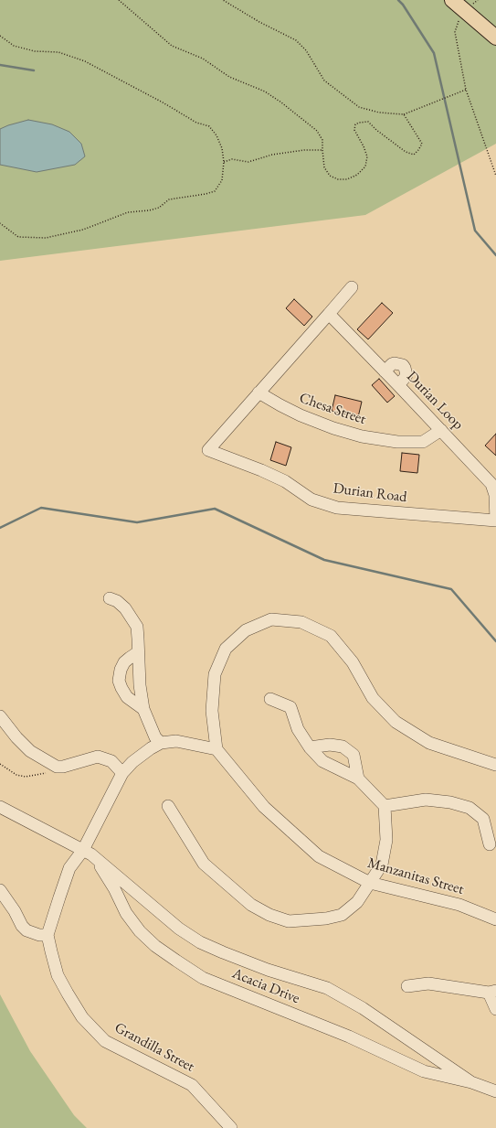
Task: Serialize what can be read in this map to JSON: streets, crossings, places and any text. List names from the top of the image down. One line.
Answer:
{"streets":{"street":["Durian Loop","Chesa Street","Durian Road","Manzanitas Street","Acacia Drive","Grandilla Street"]},"crossings":[["Durian Loop","Chesa Street"],["Durian Loop","Durian Road"],["Chesa Street","Durian Road"]]}
